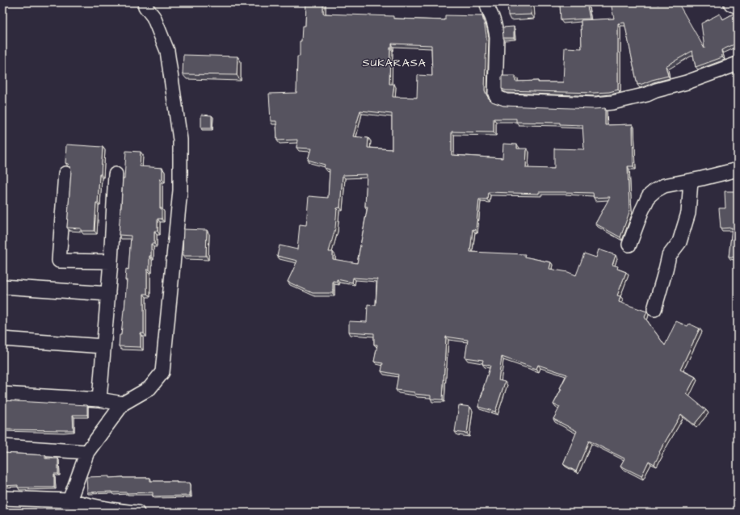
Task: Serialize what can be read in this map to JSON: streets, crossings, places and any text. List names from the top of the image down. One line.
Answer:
{"districts":["SUKARASA"]}
